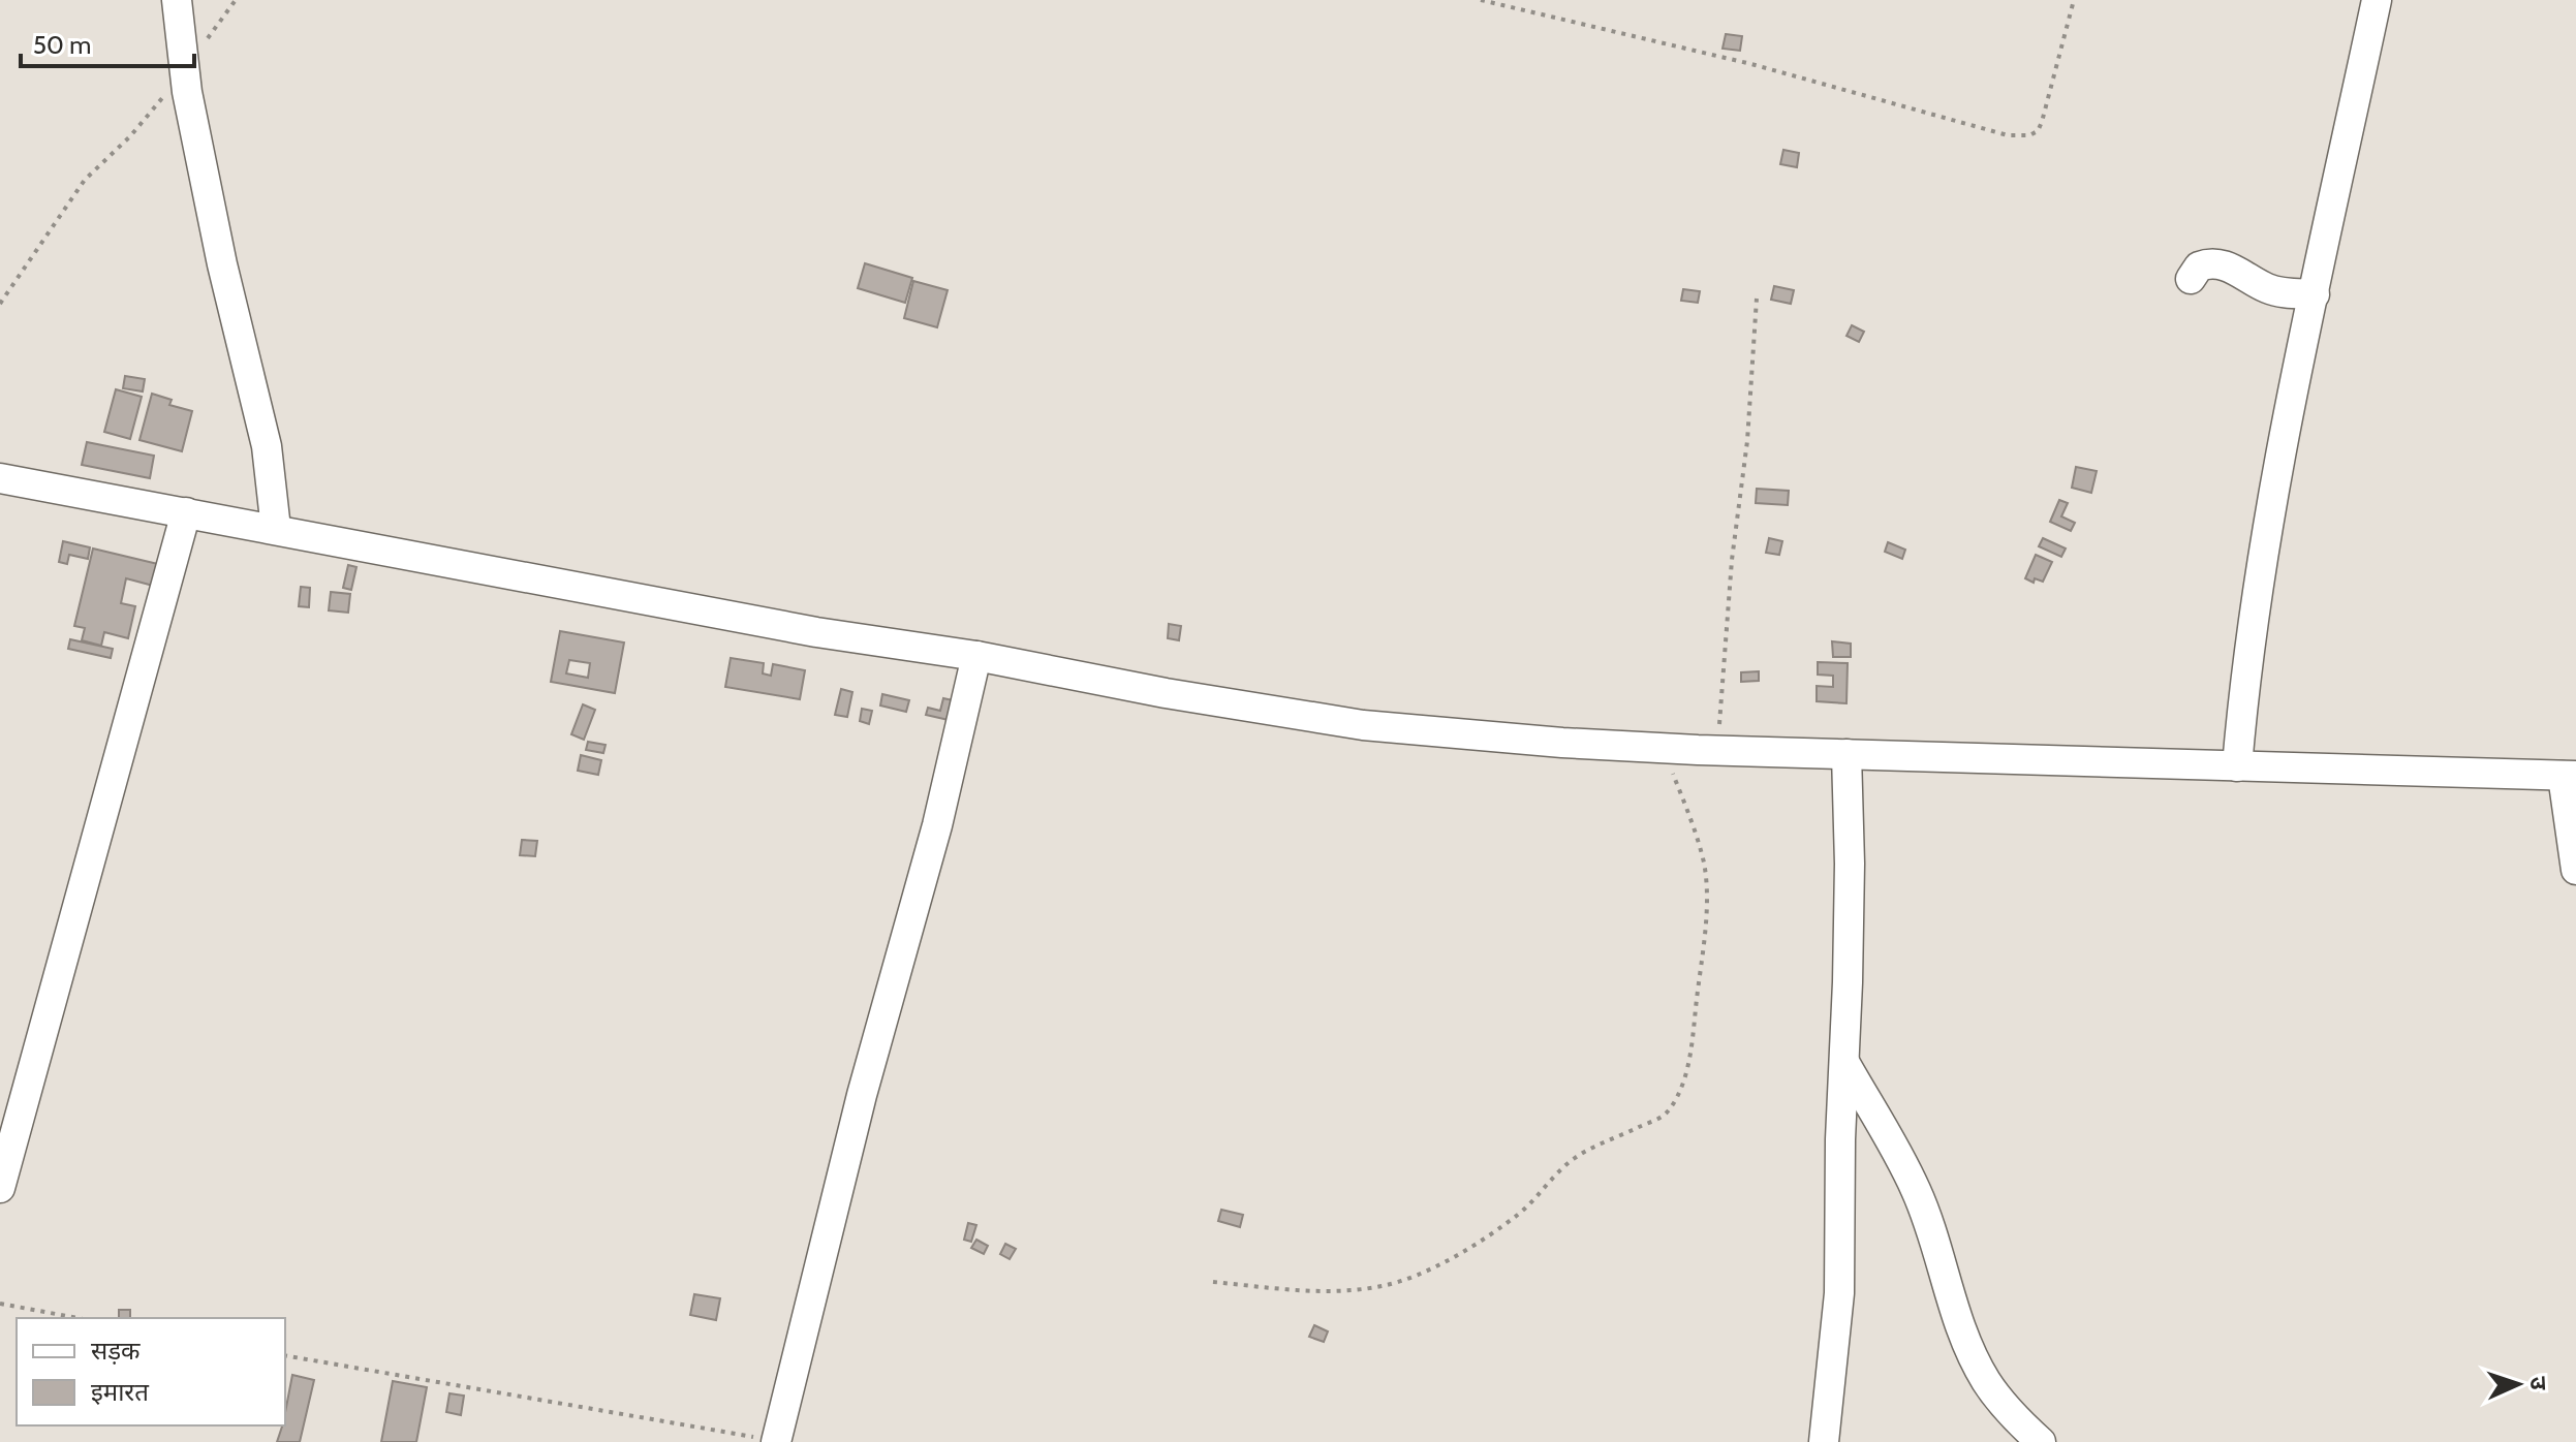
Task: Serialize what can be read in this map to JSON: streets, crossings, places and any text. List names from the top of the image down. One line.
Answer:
{"legend":["सड़क","इमारत"],"scale_bar":"50 m","north":"right"}
